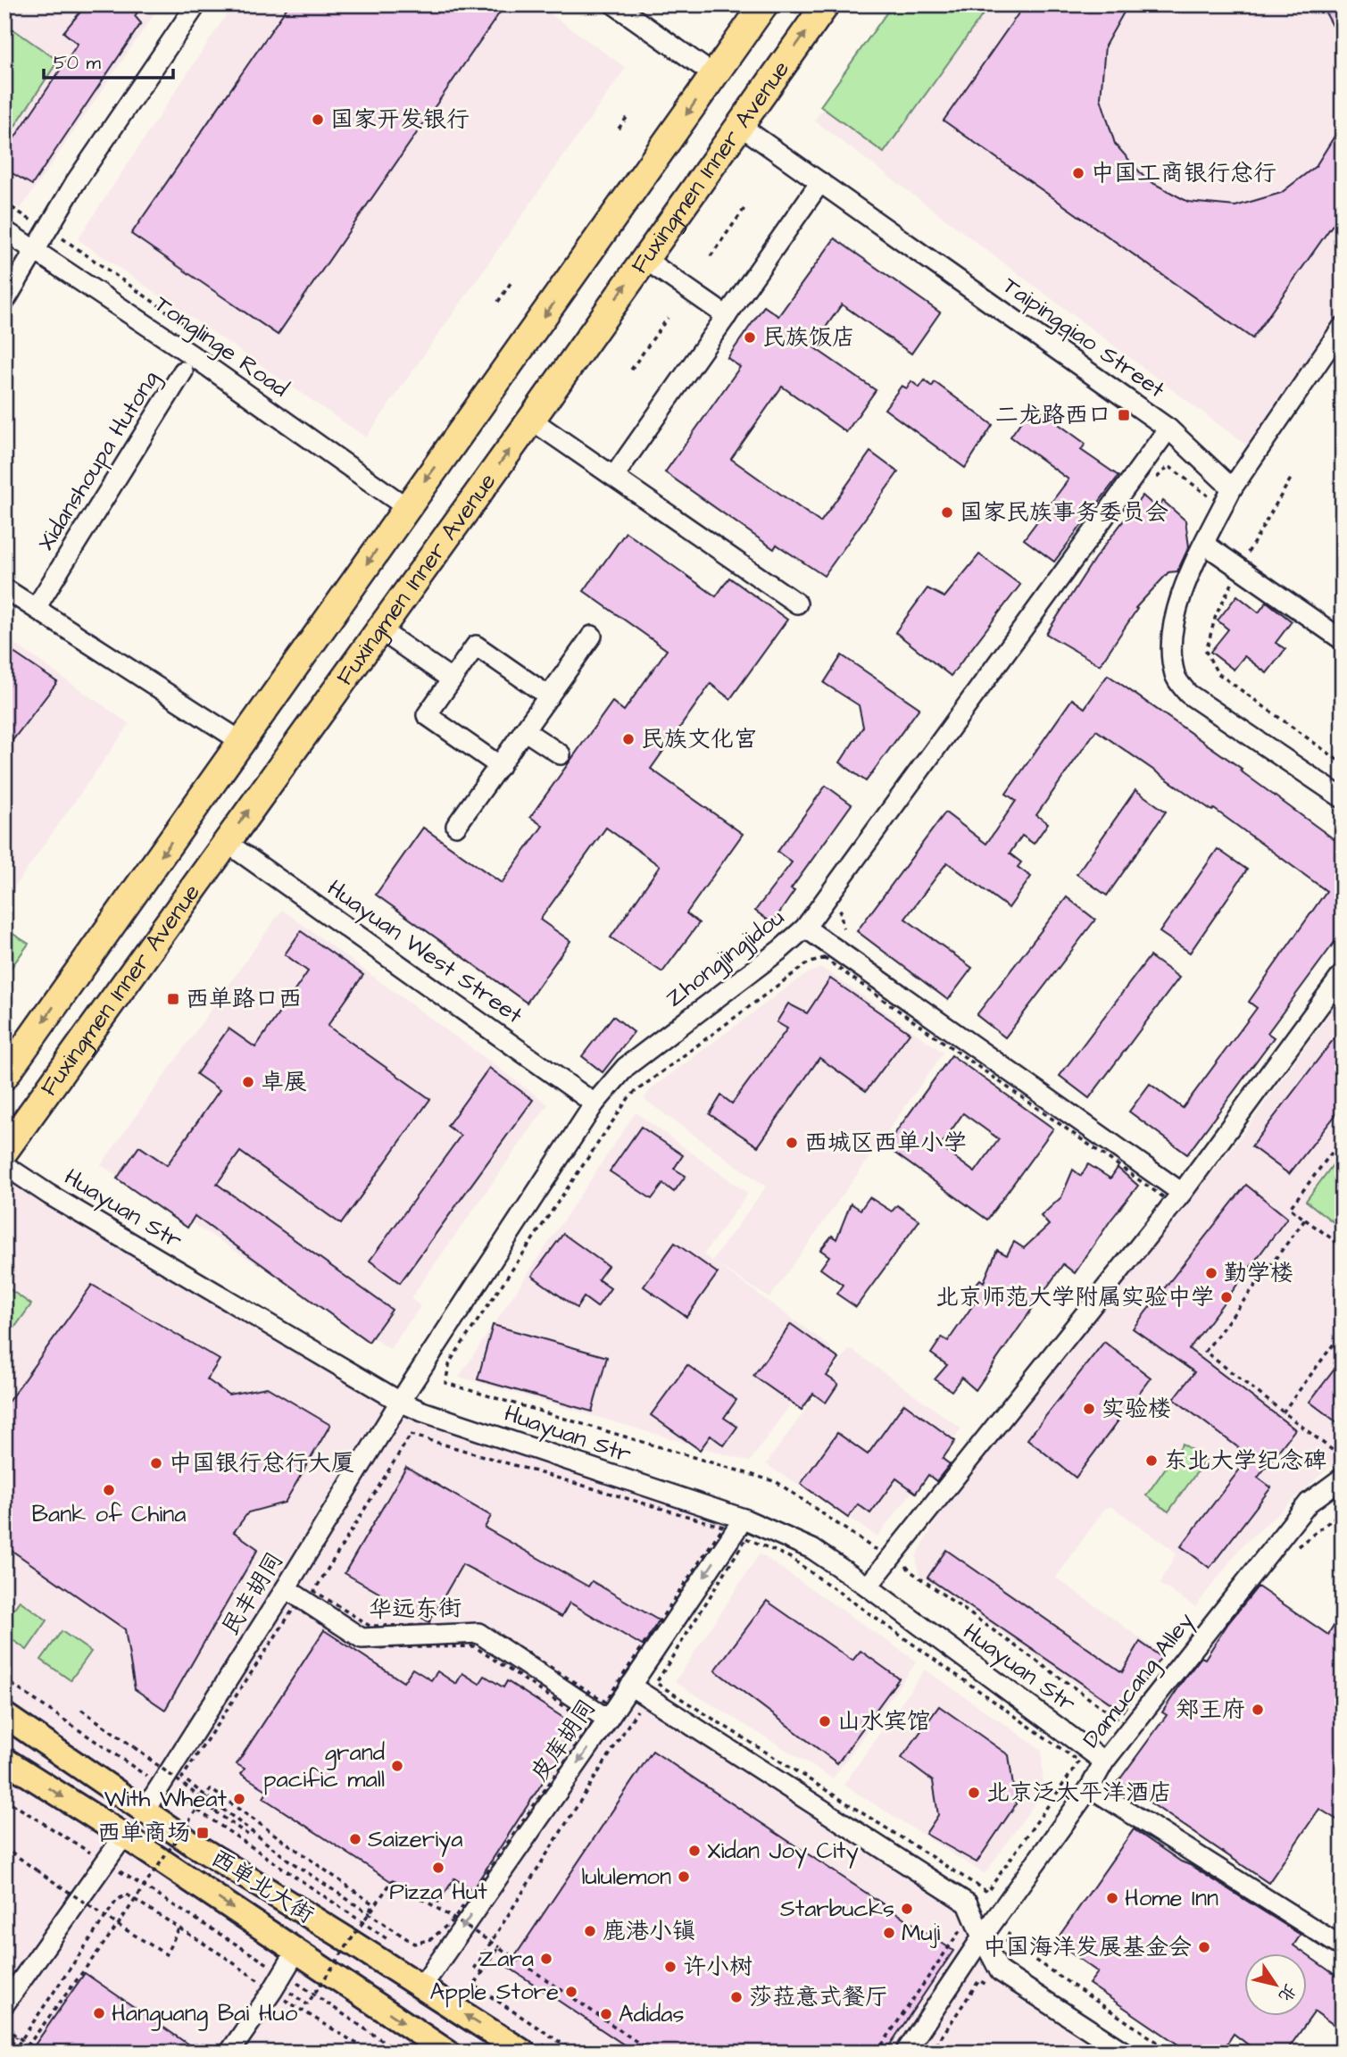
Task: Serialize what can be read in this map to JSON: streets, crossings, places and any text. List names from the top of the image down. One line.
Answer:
{"streets":{"highway":["Fuxingmen Inner Avenue"],"main road":["西单北大街"],"street":["Taipingqiao Street","Tonglinge Road","Xidanshoupa Hutong","Huayuan West Street","Zhongjingjidou","Huayuan Str","民丰胡同","华远东街","Damucang Alley","皮库胡同"]},"crossings":[["Fuxingmen Inner Avenue","Taipingqiao Street"],["Fuxingmen Inner Avenue","Tonglinge Road"],["Fuxingmen Inner Avenue","Huayuan West Street"],["Taipingqiao Street","Zhongjingjidou"],["Huayuan West Street","Zhongjingjidou"],["Zhongjingjidou","Huayuan Str"],["Zhongjingjidou","民丰胡同"],["Huayuan Str","民丰胡同"],["Huayuan Str","Damucang Alley"],["Huayuan Str","皮库胡同"],["民丰胡同","华远东街"],["民丰胡同","西单北大街"],["华远东街","皮库胡同"],["皮库胡同","西单北大街"]],"one_way":["皮库胡同"],"places":{"other":["国家开发银行","中国工商银行总行","民族饭店","国家民族事务委员会","民族文化宫","卓展","西城区西单小学","勤学楼","北京师范大学附属实验中学","实验楼","东北大学纪念碑","中国银行总行大厦","Bank of China","郑王府","山水宾馆","grand pacific mall","北京泛太平洋酒店","With Wheat","Saizeriya","Xidan Joy City","Pizza Hut","lululemon","Home Inn","Starbucks","鹿港小镇","Muji","中国海洋发展基金会","Zara","许小树","Apple Store","莎菈意式餐厅","Hanguang Bai Huo","Adidas"],"transit":["二龙路西口","西单路口西","西单商场"]},"scale_bar":"50 m","north":"bottom right"}
